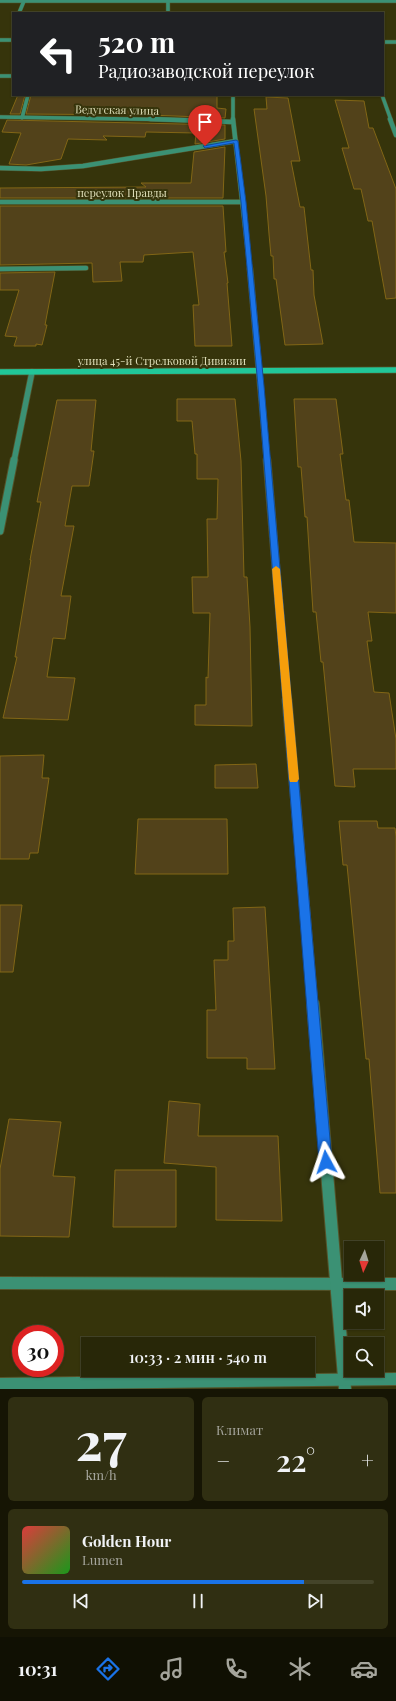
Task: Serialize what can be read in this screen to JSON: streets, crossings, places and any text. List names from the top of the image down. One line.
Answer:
{"streets":{"main road":["улица 45-й Стрелковой Дивизии"],"street":["Ведугская улица","переулок Правды"]},"north":"bottom","page":{"turn":["520 m","Радиозаводской переулок"],"limit":"30","trip":"10:33 · 2 мин · 540 m","tile":[["27","km/h"],"Климат"],"heat":["−","22°","+"],"song":["Golden Hour","Lumen"],"tabs":"10:31"}}
